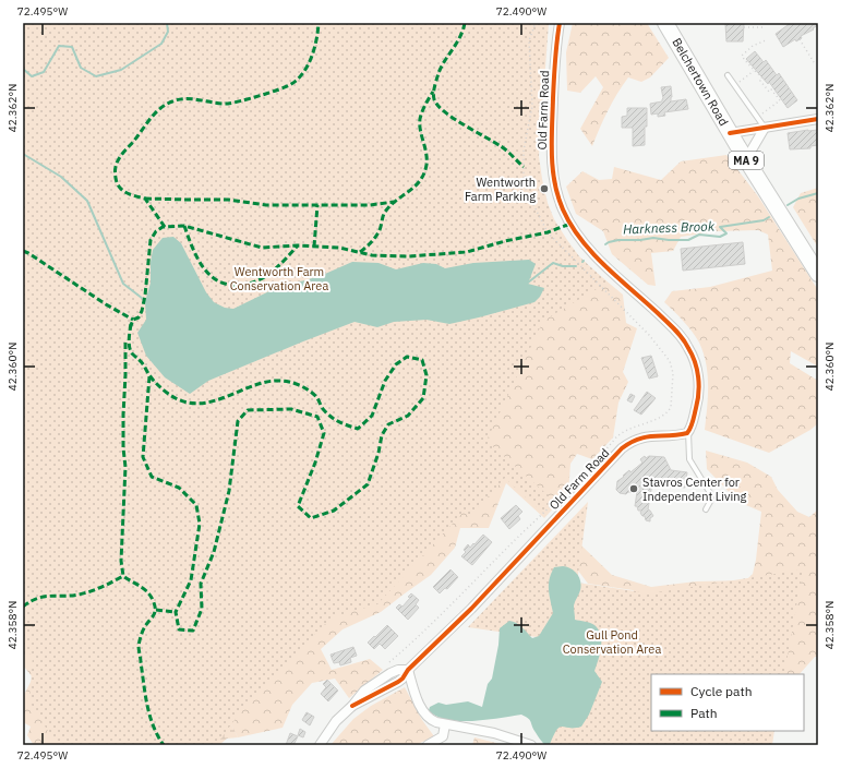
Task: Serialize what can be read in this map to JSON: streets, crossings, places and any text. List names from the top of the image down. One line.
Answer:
{"streets":{"highway":["Belchertown Road","MA 9"],"street":["Old Farm Road"]},"water":["Harkness Brook"],"parks":["Wentworth Farm Conservation Area","Gull Pond Conservation Area"],"places":["Wentworth Farm Parking","Stavros Center for Independent Living"],"legend":["Cycle path","Path"],"coordinates":["72.495°W","72.490°W","42.362°N","42.360°N","42.358°N"]}
